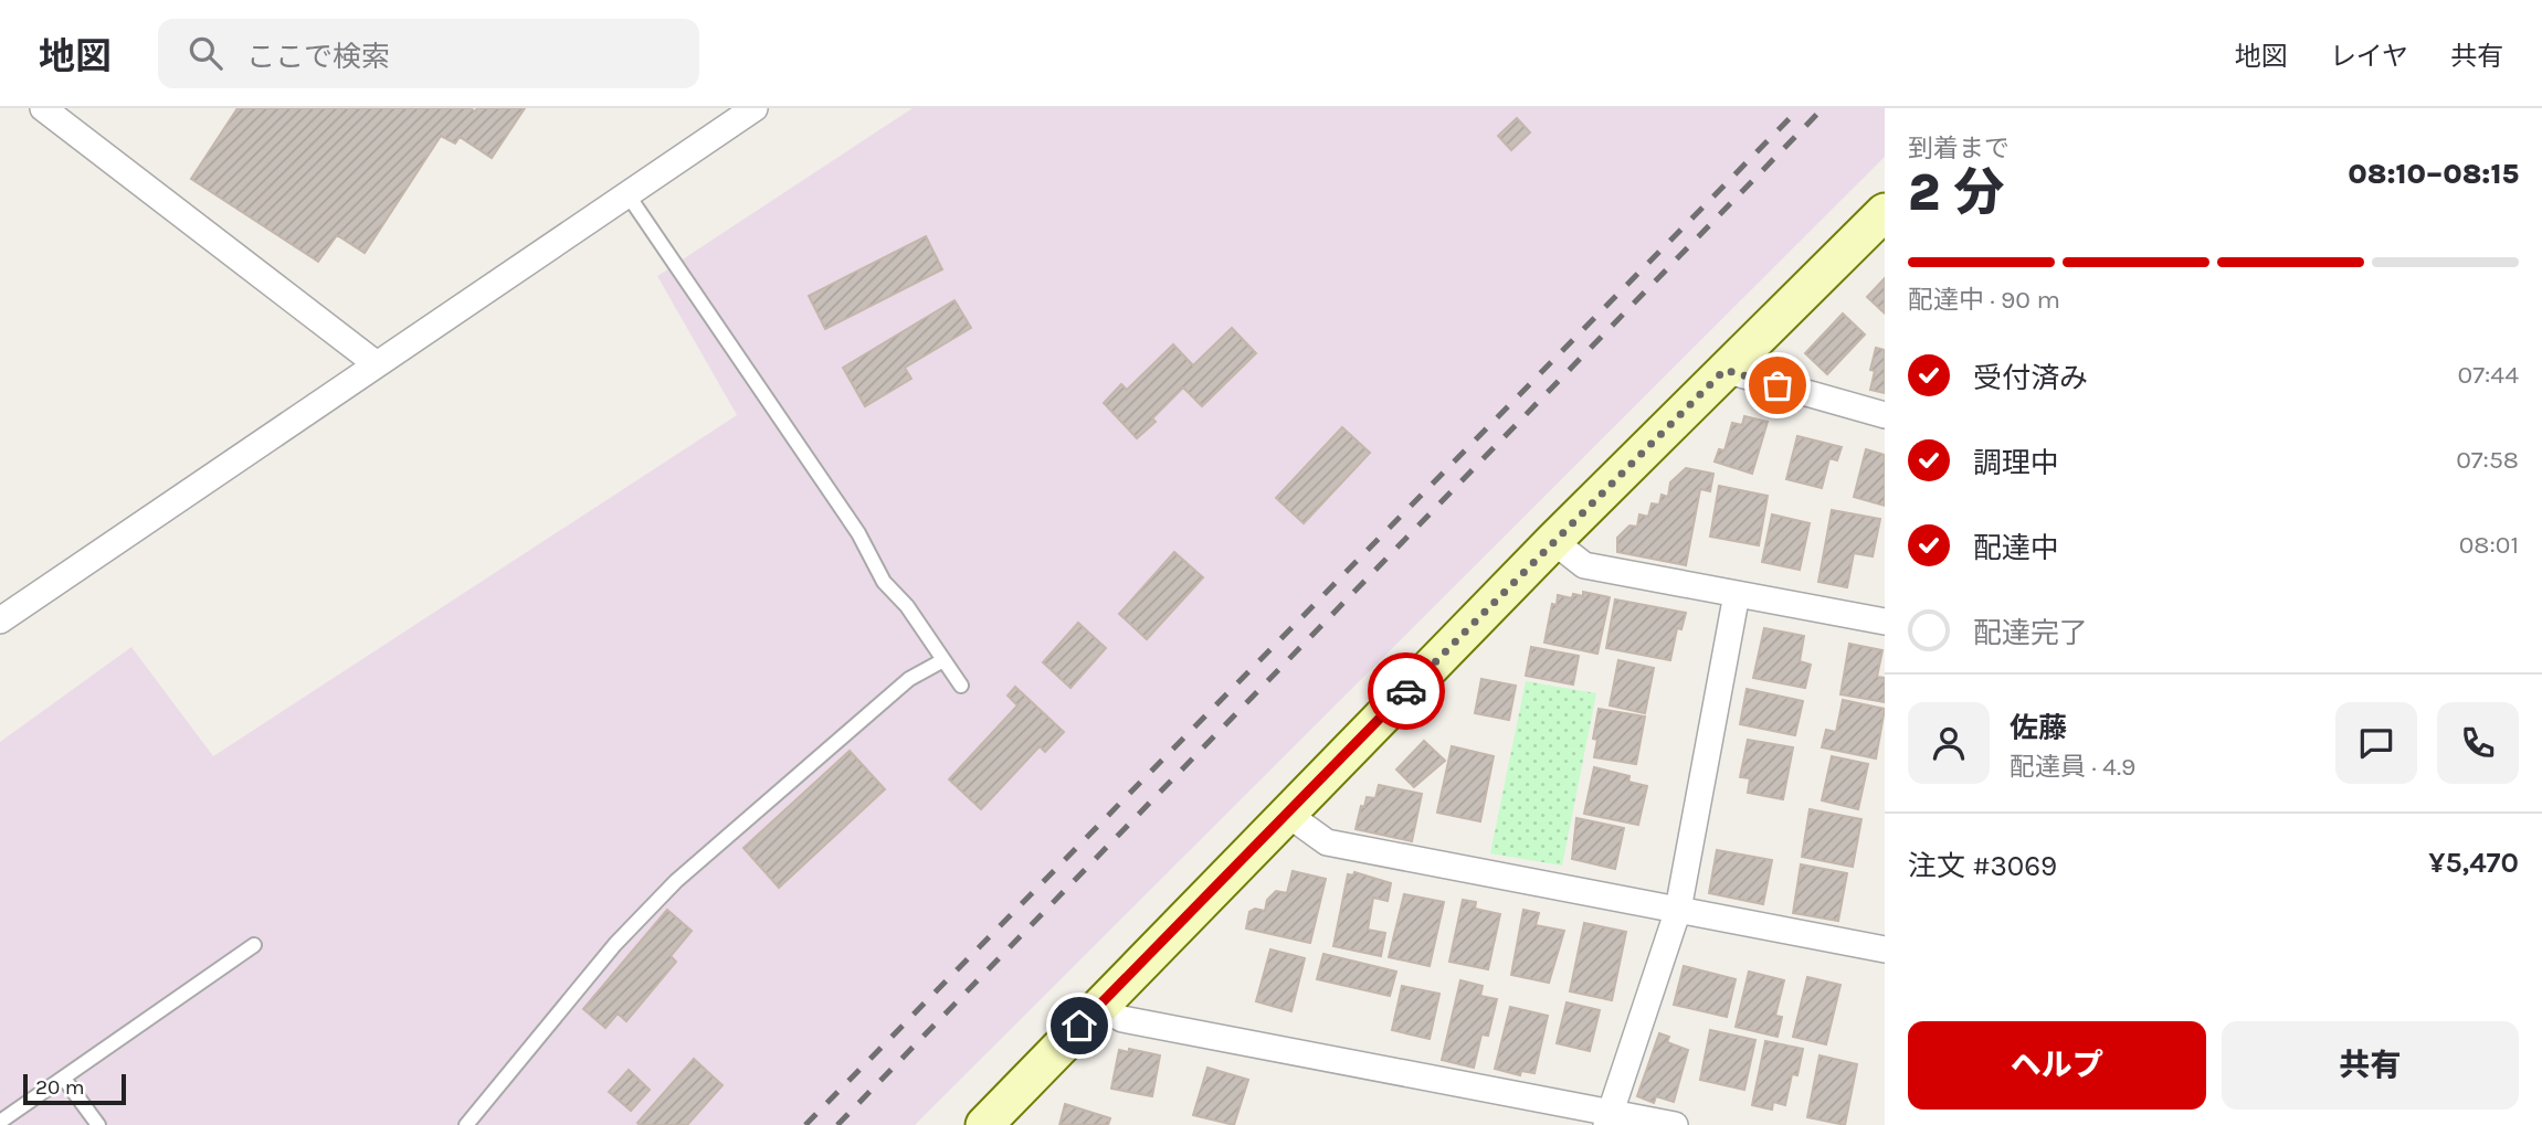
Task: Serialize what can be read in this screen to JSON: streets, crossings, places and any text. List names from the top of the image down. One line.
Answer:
{"scale_bar":"20 m","page":{"header":"地図","search":"ここで検索","nav":["地図","レイヤ","共有"],"heading":["2 分","到着まで","08:10–08:15"],"panel":["佐藤","配達員 · 4.9","注文 #3069","¥5,470"],"bar":"配達中 · 90 m","list":[["受付済み","07:44"],["調理中","07:58"],["配達中","08:01"],"配達完了"],"buttons":["ヘルプ","共有"],"scale":"20 m"}}
